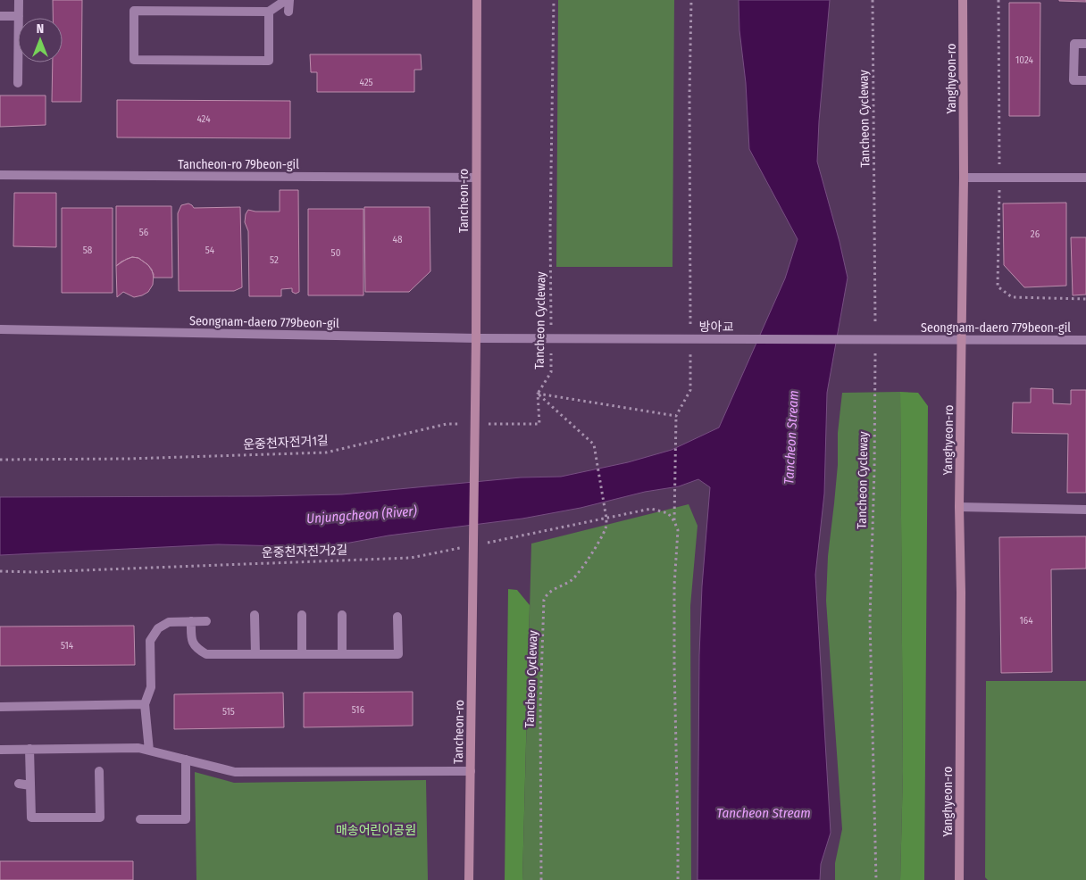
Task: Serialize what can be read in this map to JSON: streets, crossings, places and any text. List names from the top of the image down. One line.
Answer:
{"streets":{"main road":["Yanghyeon-ro","Tancheon-ro"],"street":["Tancheon-ro 79beon-gil","Seongnam-daero 779beon-gil","방아교"],"path":["Tancheon Cycleway","운중천자전거1길","운중천자전거2길"]},"crossings":[["Yanghyeon-ro","Seongnam-daero 779beon-gil"],["Tancheon-ro 79beon-gil","Tancheon-ro"],["Tancheon-ro","Seongnam-daero 779beon-gil"],["Seongnam-daero 779beon-gil","방아교"]],"water":["Tancheon Stream","Unjungcheon (River)"],"parks":["매송어린이공원"],"house_numbers":["1024","425","424","56","26","48","58","54","50","52","164","514","516","515"],"north":"top"}
